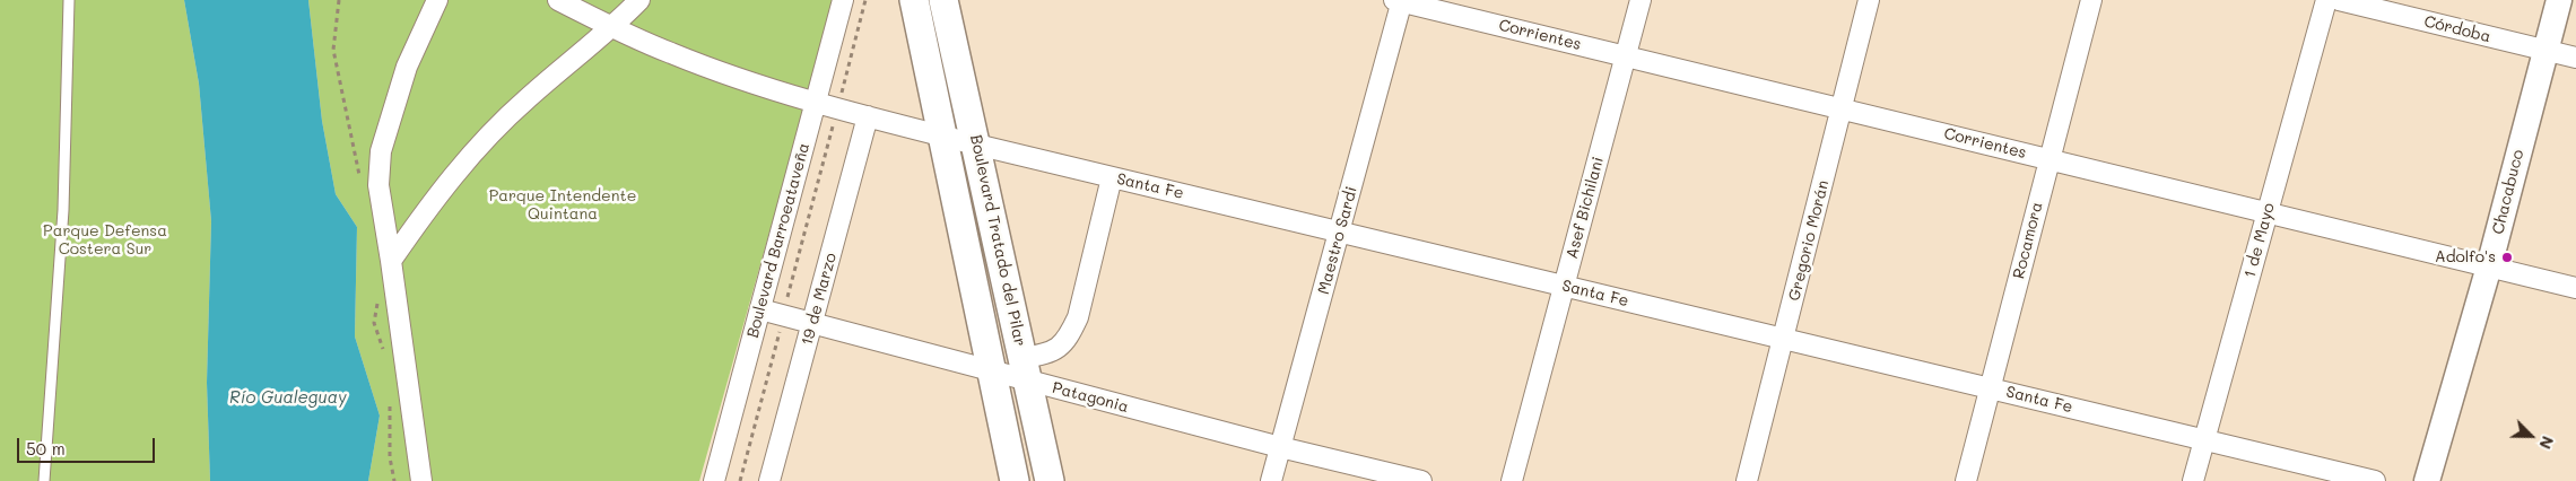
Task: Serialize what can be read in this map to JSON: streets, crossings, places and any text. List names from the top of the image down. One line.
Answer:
{"streets":{"main road":["Boulevard Tratado del Pilar"],"street":["Córdoba","Corrientes","Santa Fe","Chacabuco","Asef Bichilani","Boulevard Barroeataveña","Maestro Sardi","Gregorio Morán","Rocamora","1 de Mayo","19 de Marzo","Patagonia"]},"crossings":[["Córdoba","Chacabuco"],["Corrientes","Chacabuco"],["Corrientes","Asef Bichilani"],["Corrientes","Maestro Sardi"],["Corrientes","Gregorio Morán"],["Corrientes","Rocamora"],["Corrientes","1 de Mayo"],["Santa Fe","Asef Bichilani"],["Santa Fe","Boulevard Barroeataveña"],["Santa Fe","Boulevard Tratado del Pilar"],["Santa Fe","Maestro Sardi"],["Santa Fe","Gregorio Morán"],["Santa Fe","Rocamora"],["Santa Fe","1 de Mayo"],["Santa Fe","19 de Marzo"],["Boulevard Barroeataveña","Patagonia"],["Boulevard Tratado del Pilar","Patagonia"],["Maestro Sardi","Patagonia"],["19 de Marzo","Patagonia"]],"water":["Río Gualeguay"],"parks":["Parque Intendente Quintana","Parque Defensa Costera Sur"],"places":["Adolfo's"],"scale_bar":"50 m","north":"bottom right"}
